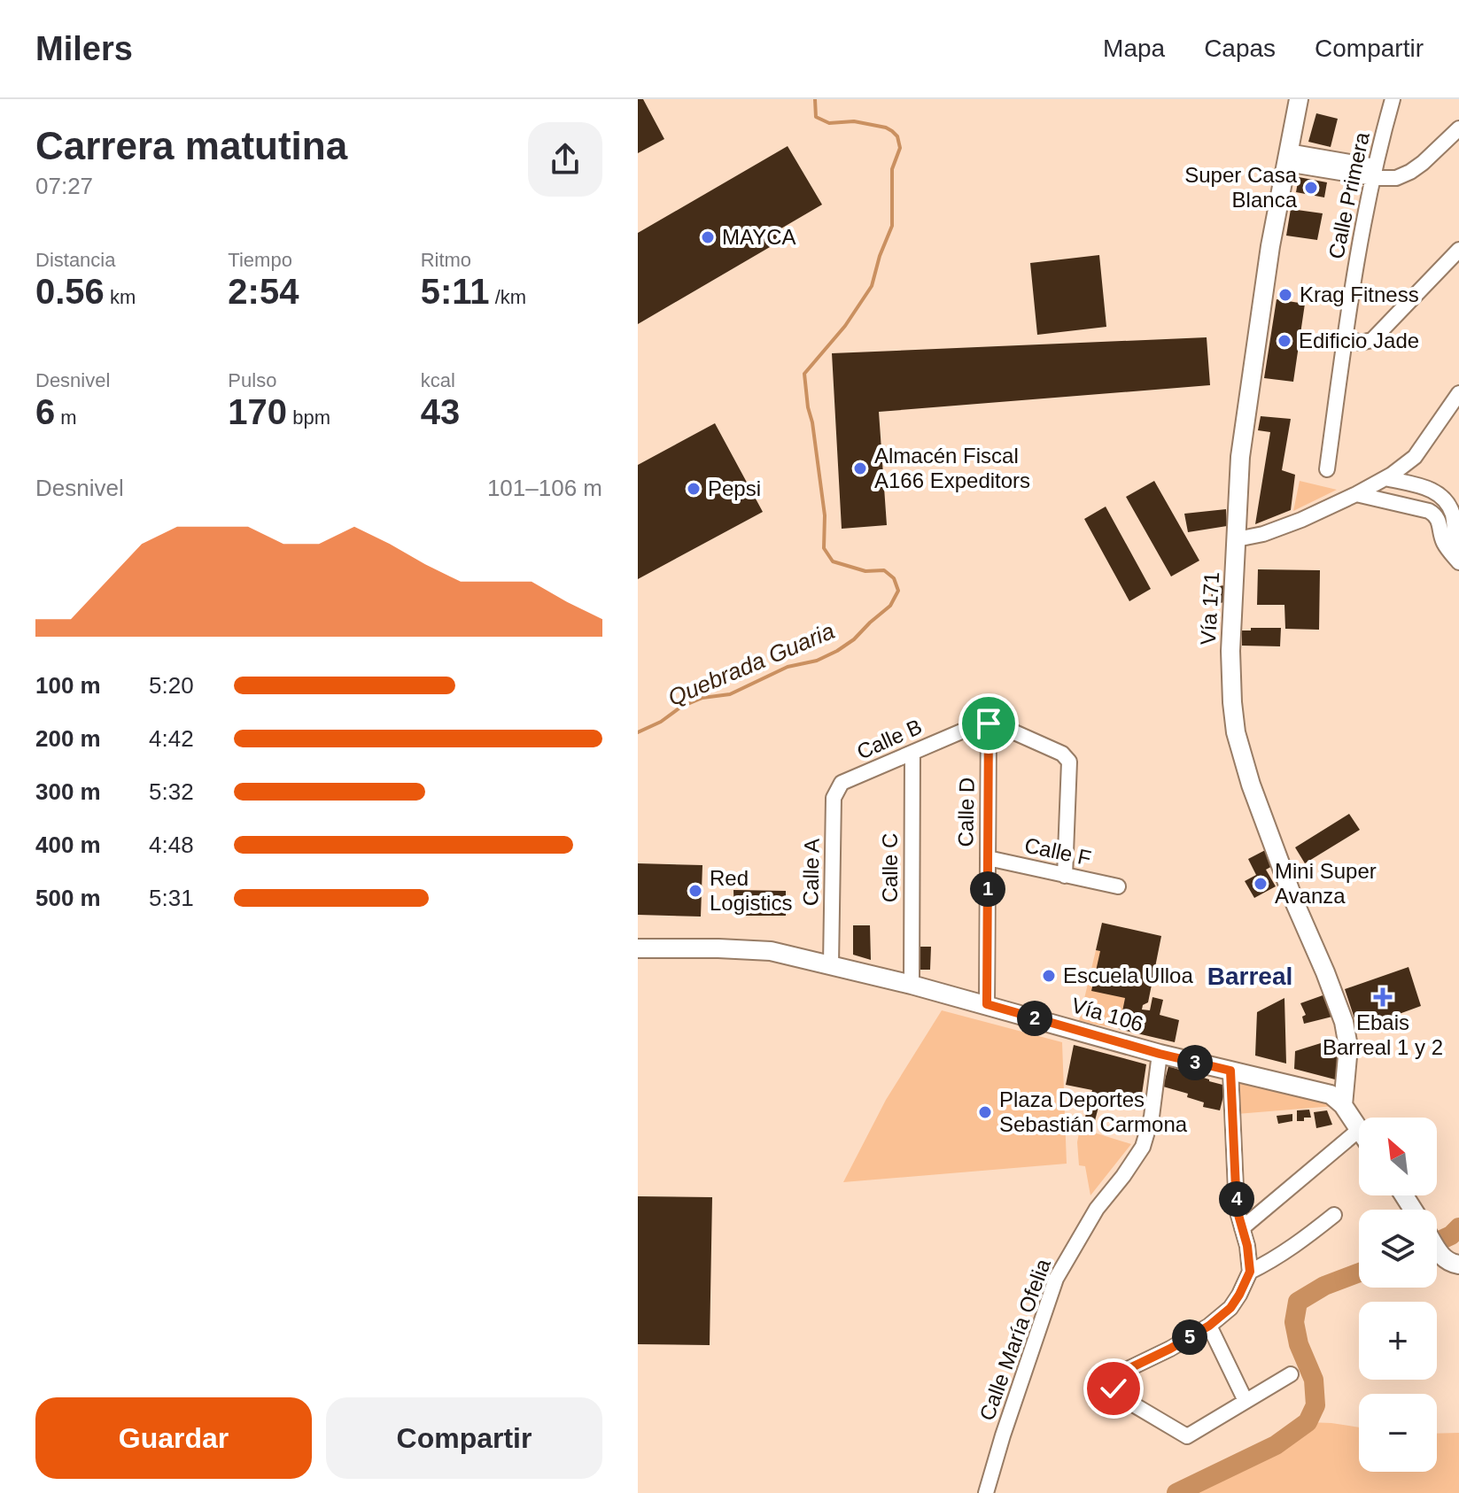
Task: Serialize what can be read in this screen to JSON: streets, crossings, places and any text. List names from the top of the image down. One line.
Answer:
{"streets":{"main road":["Vía 171","Vía 106"],"street":["Calle Primera","Calle B","Calle D","Calle F","Calle C","Calle A","Calle María Ofelia"]},"crossings":[["Vía 171","Vía 106"],["Calle B","Calle D"],["Calle B","Calle C"],["Calle B","Calle A"],["Calle D","Calle F"],["Calle D","Vía 106"],["Calle C","Vía 106"],["Calle A","Vía 106"],["Vía 106","Calle María Ofelia"]],"districts":["Barreal"],"water":["Quebrada Guaria"],"places":{"other":["Super Casa Blanca","MAYCA","Krag Fitness","Edificio Jade","Almacén Fiscal A166 Expeditors","Pepsi","Mini Super Avanza","Red Logistics","Escuela Ulloa","Plaza Deportes Sebastián Carmona"],"health":["Ebais Barreal 1 y 2"]},"north":"top left","page":{"header":"Milers","nav":["Mapa","Capas","Compartir"],"heading":["Carrera matutina","07:27"],"stats":[["Distancia","0.56 km"],["Tiempo","2:54"],["Ritmo","5:11 /km"],["Desnivel","6 m"],["Pulso","170 bpm"],["kcal","43"]],"chart":["Desnivel","101–106 m"],"list":[{"name":"100 m","note":"5:20"},{"name":"200 m","note":"4:42"},{"name":"300 m","note":"5:32"},{"name":"400 m","note":"4:48"},{"name":"500 m","note":"5:31"}],"pins":["1","2","3","4","5"],"map_buttons":["+","−"],"buttons":["Guardar","Compartir"]}}
